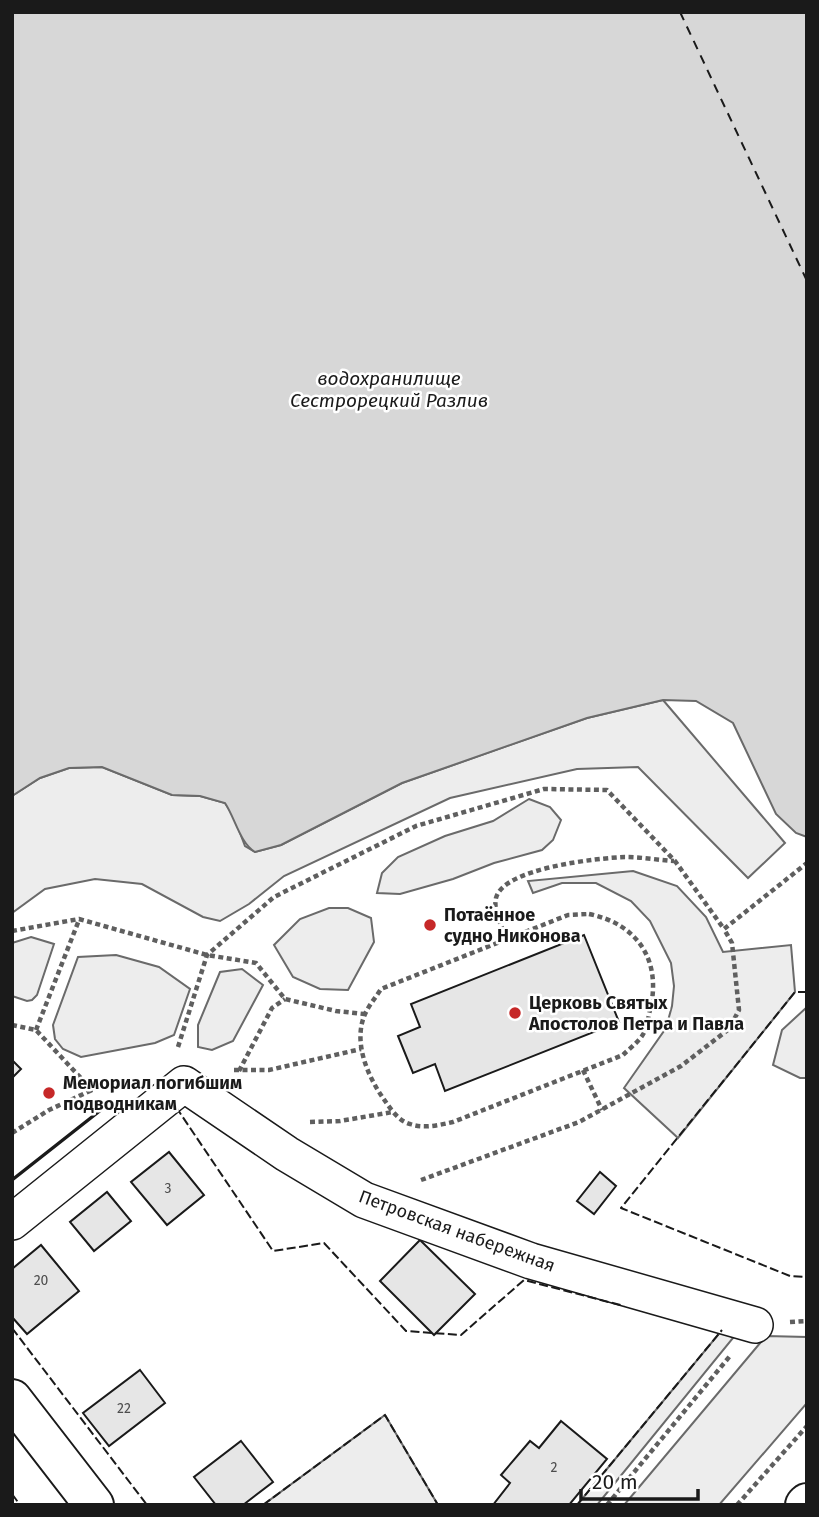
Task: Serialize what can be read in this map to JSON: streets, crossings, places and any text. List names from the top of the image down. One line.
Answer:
{"streets":{"street":["Петровская набережная"]},"water":["водохранилище Сестрорецкий Разлив"],"places":["Потаённое судно Никонова","Церковь Святых Апостолов Петра и Павла","Мемориал погибшим подводникам"],"house_numbers":["3","20","22","2"],"scale_bar":"20 m"}
